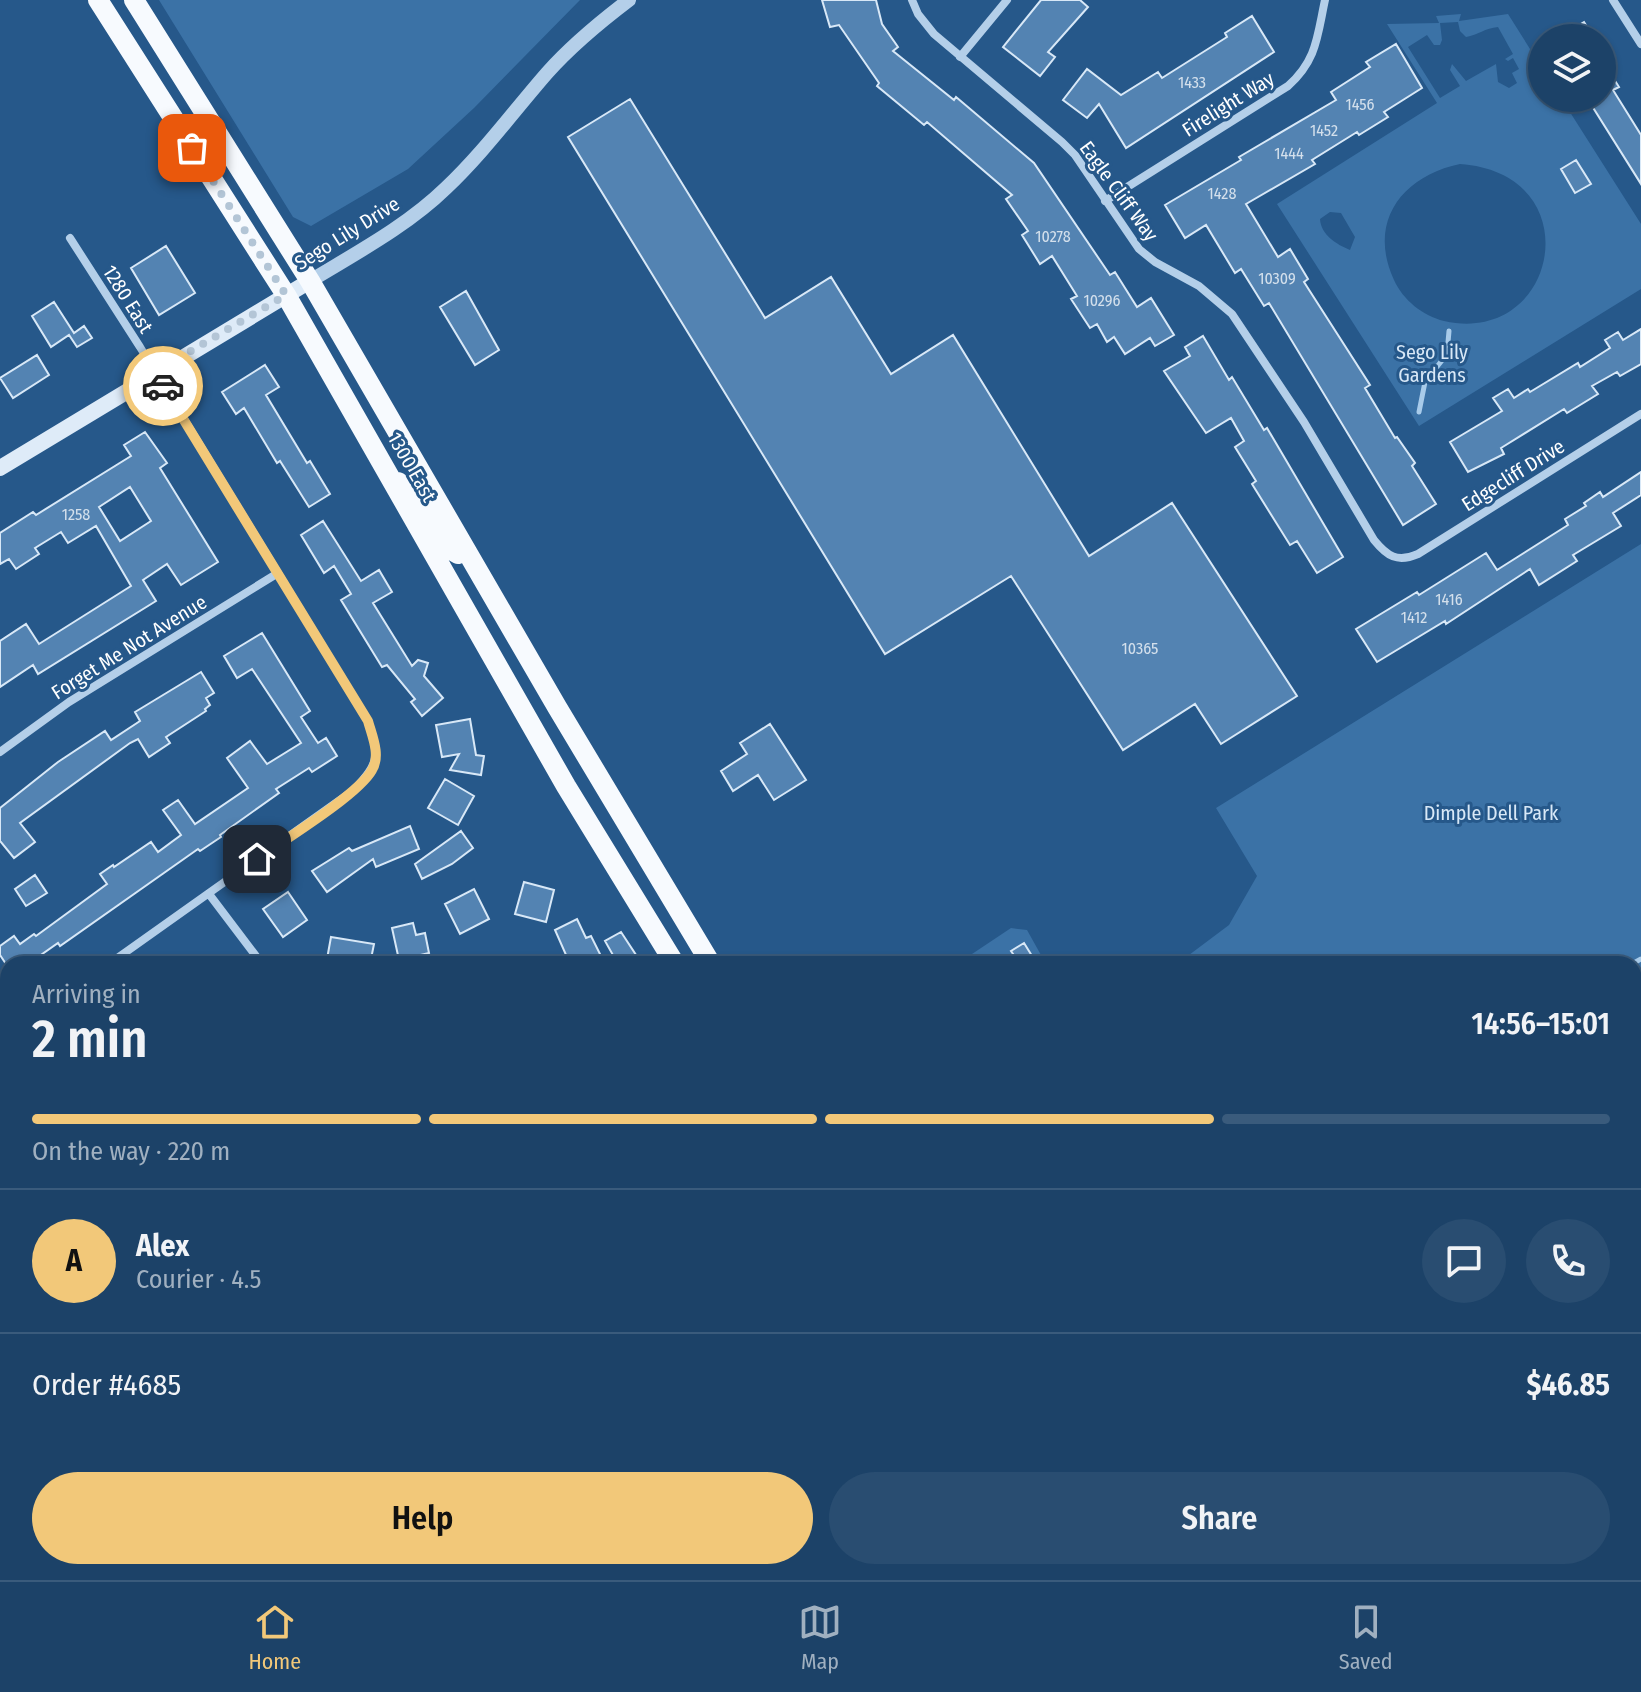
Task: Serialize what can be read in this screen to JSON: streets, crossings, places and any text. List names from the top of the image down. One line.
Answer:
{"streets":{"main road":["Sego Lily Drive","1300 East"],"street":["Firelight Way","Eagle Cliff Way","1280 East","Edgecliff Drive","Forget Me Not Avenue"]},"crossings":[["Firelight Way","Eagle Cliff Way"],["Eagle Cliff Way","Edgecliff Drive"],["Sego Lily Drive","1280 East"],["Sego Lily Drive","1300 East"],["1280 East","Forget Me Not Avenue"]],"parks":["Sego Lily Gardens","Dimple Dell Park"],"house_numbers":["1433","1456","1452","1444","1428","10278","10309","10296","1258","1416","1412","10365"],"page":{"heading":["2 min","Arriving in","14:56–15:01"],"panel":["Alex","Courier · 4.5","Order #4685","$46.85"],"bar":"On the way · 220 m","round":"A","buttons":["Help","Share"],"tabs":["Home","Map","Saved"]}}
